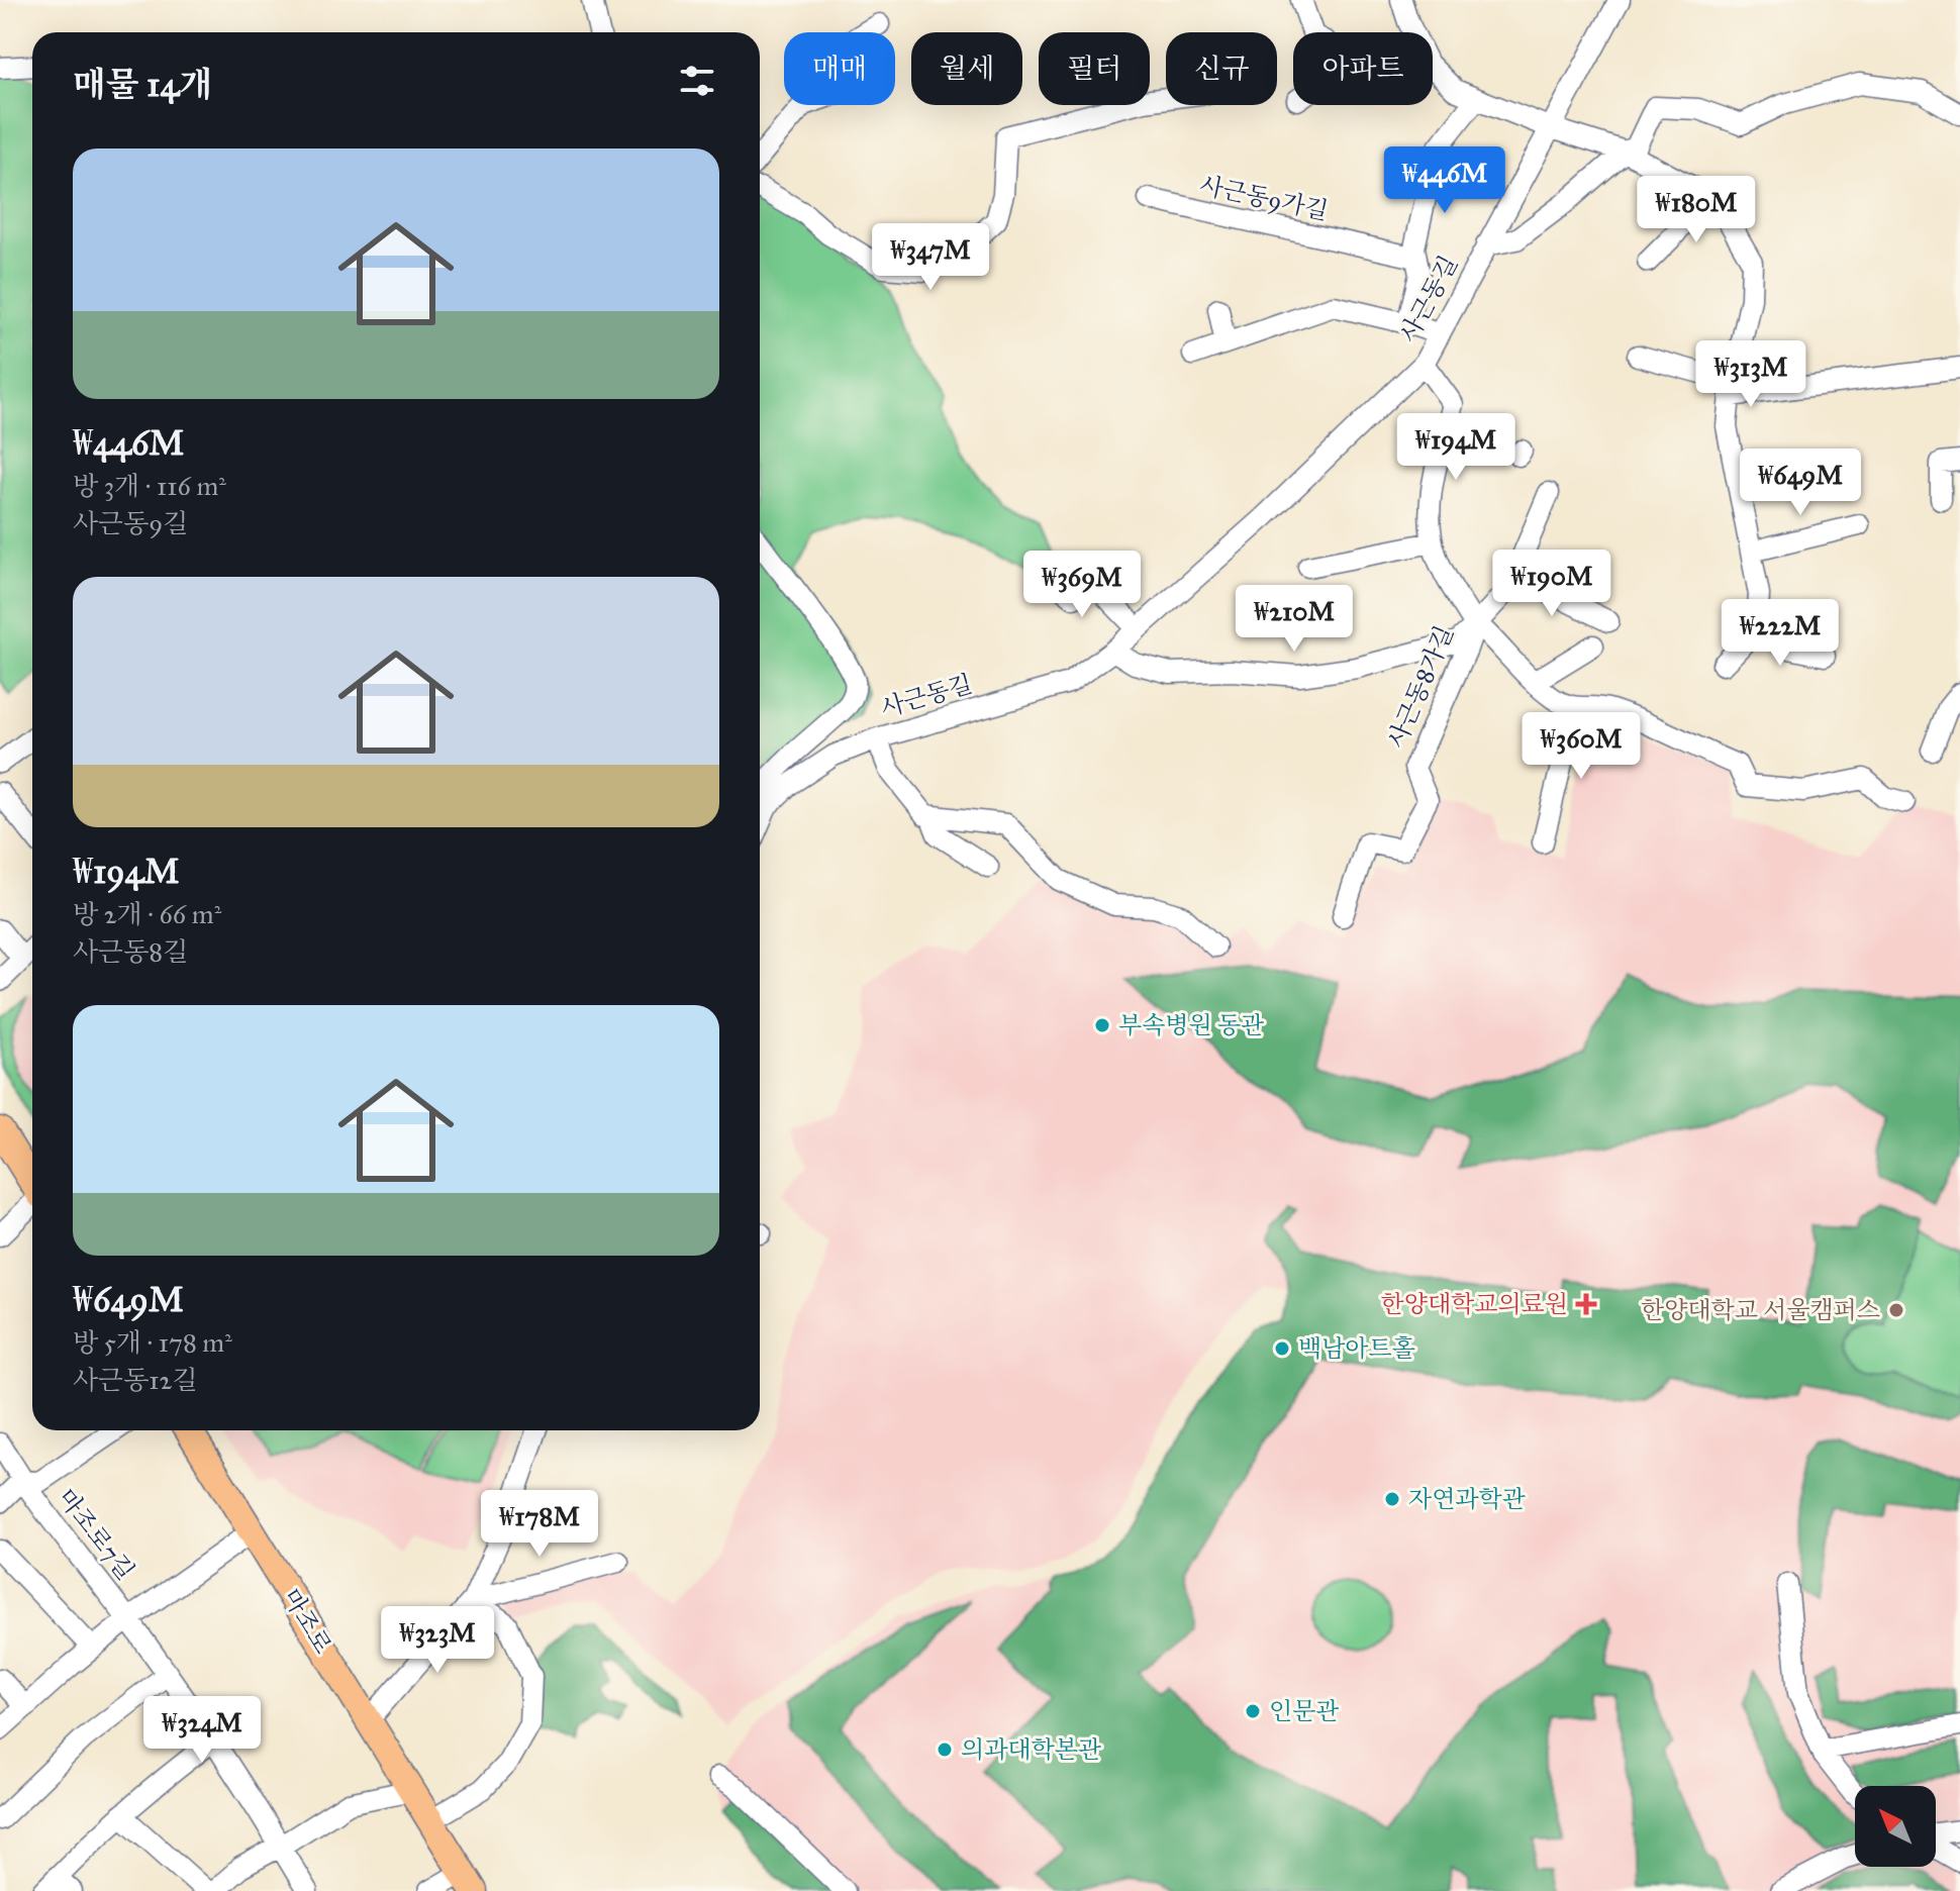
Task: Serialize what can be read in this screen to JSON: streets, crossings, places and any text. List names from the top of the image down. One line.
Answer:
{"streets":{"main road":["마조로"],"street":["사근동9가길","사근동길","사근동8가길","마조로7길"]},"crossings":[["마조로7길","마조로"]],"places":{"other":["부속병원 동관","한양대학교 서울캠퍼스","백남아트홀","자연과학관","인문관","의과대학본관"],"health":["한양대학교의료원"]},"north":"top left","page":{"chip":["매매","월세","필터","신규","아파트"],"heading":"매물 14개","list":[{"name":"₩446M","note":"방 3개 · 116 m² · 사근동9길"},{"name":"₩194M","note":"방 2개 · 66 m² · 사근동8길"},{"name":"₩649M","note":"방 5개 · 178 m² · 사근동12길"}],"price":["₩446M","₩180M","₩347M","₩313M","₩194M","₩649M","₩190M","₩369M","₩210M","₩222M","₩360M","₩178M","₩323M","₩324M"]}}
